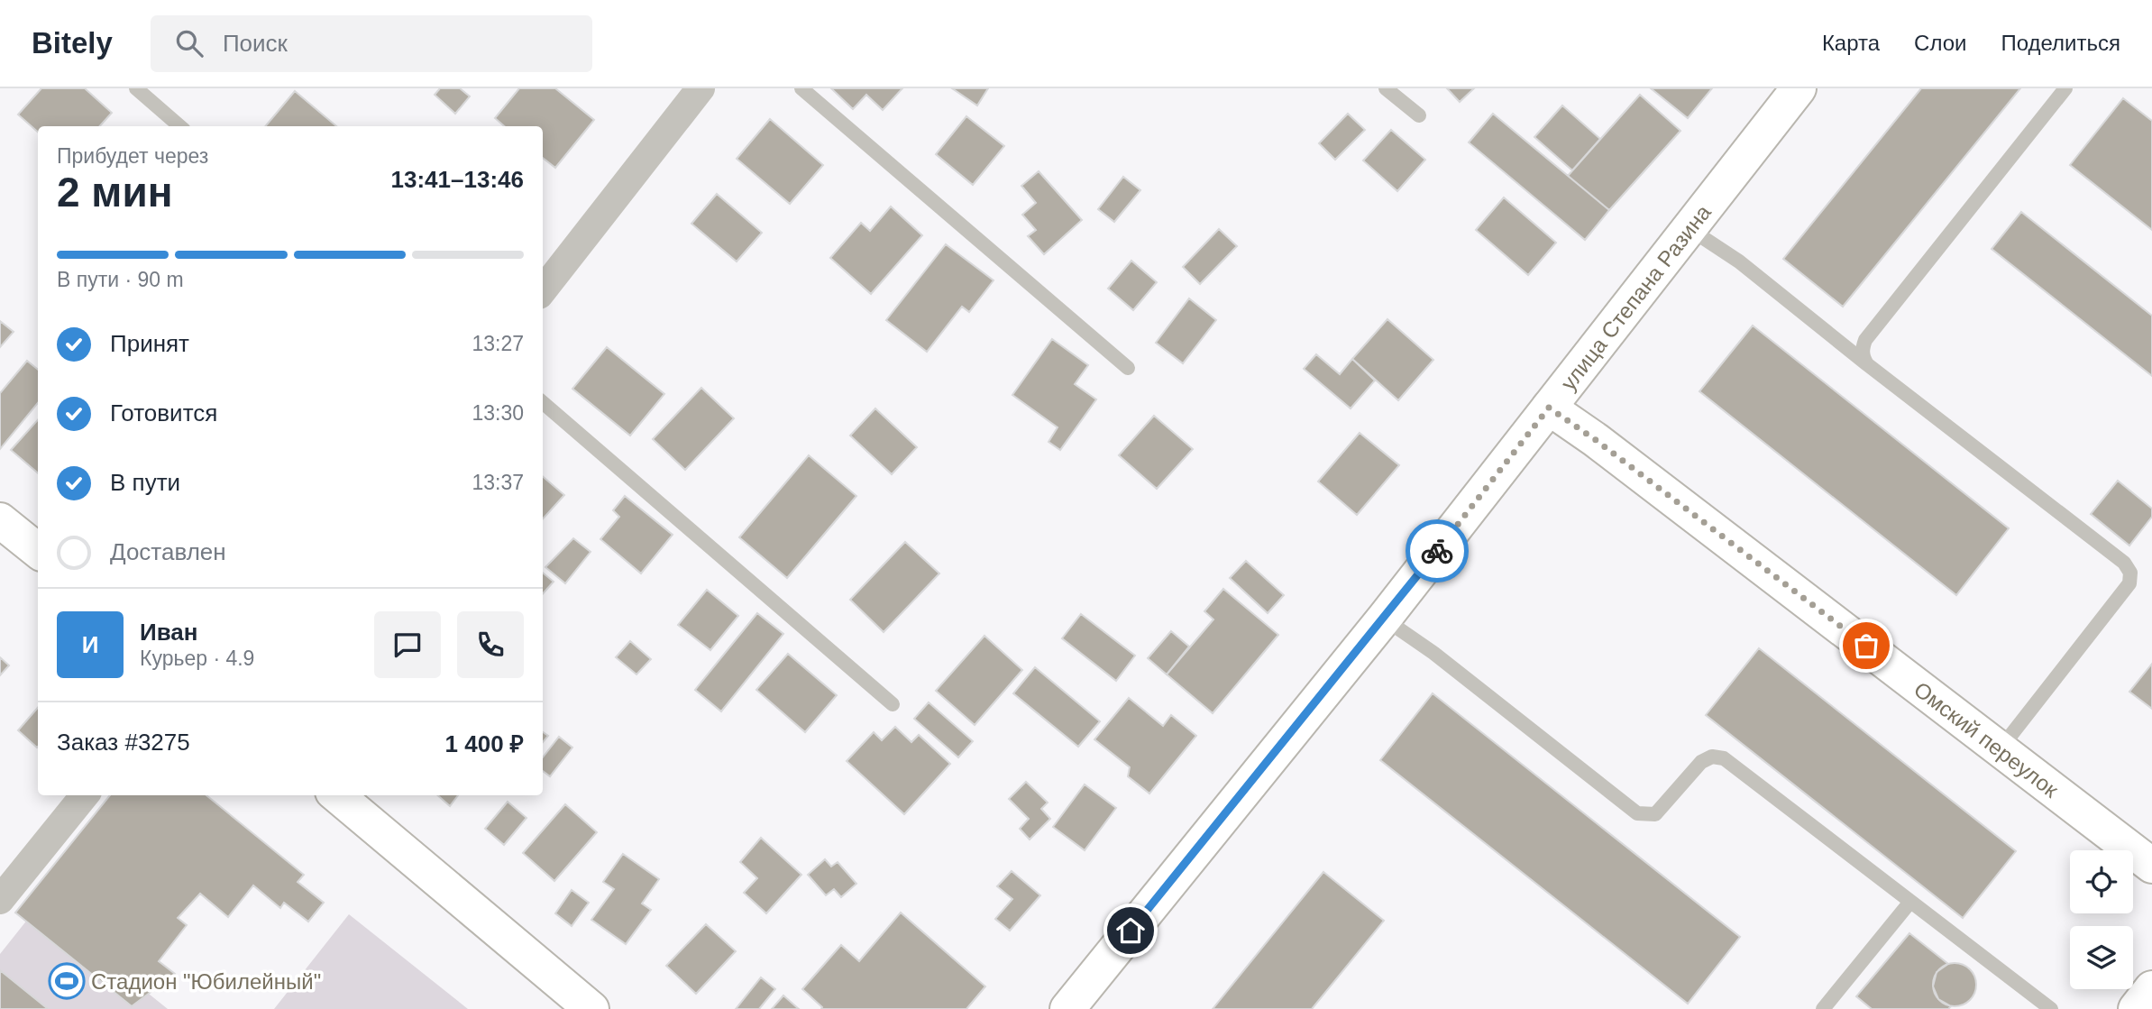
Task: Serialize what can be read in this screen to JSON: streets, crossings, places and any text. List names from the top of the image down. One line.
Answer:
{"streets":{"street":["улица Степана Разина","Омский переулок"]},"crossings":[["улица Степана Разина","Омский переулок"]],"places":{"sports":["Стадион \"Юбилейный\""]},"page":{"header":"Bitely","search":"Поиск","nav":["Карта","Слои","Поделиться"],"heading":["2 мин","Прибудет через","13:41–13:46"],"panel":["Иван","Курьер · 4.9","Заказ #3275","1 400 ₽"],"bar":"В пути · 90 m","list":[["Принят","13:27"],["Готовится","13:30"],["В пути","13:37"],"Доставлен"],"round":"И"}}
